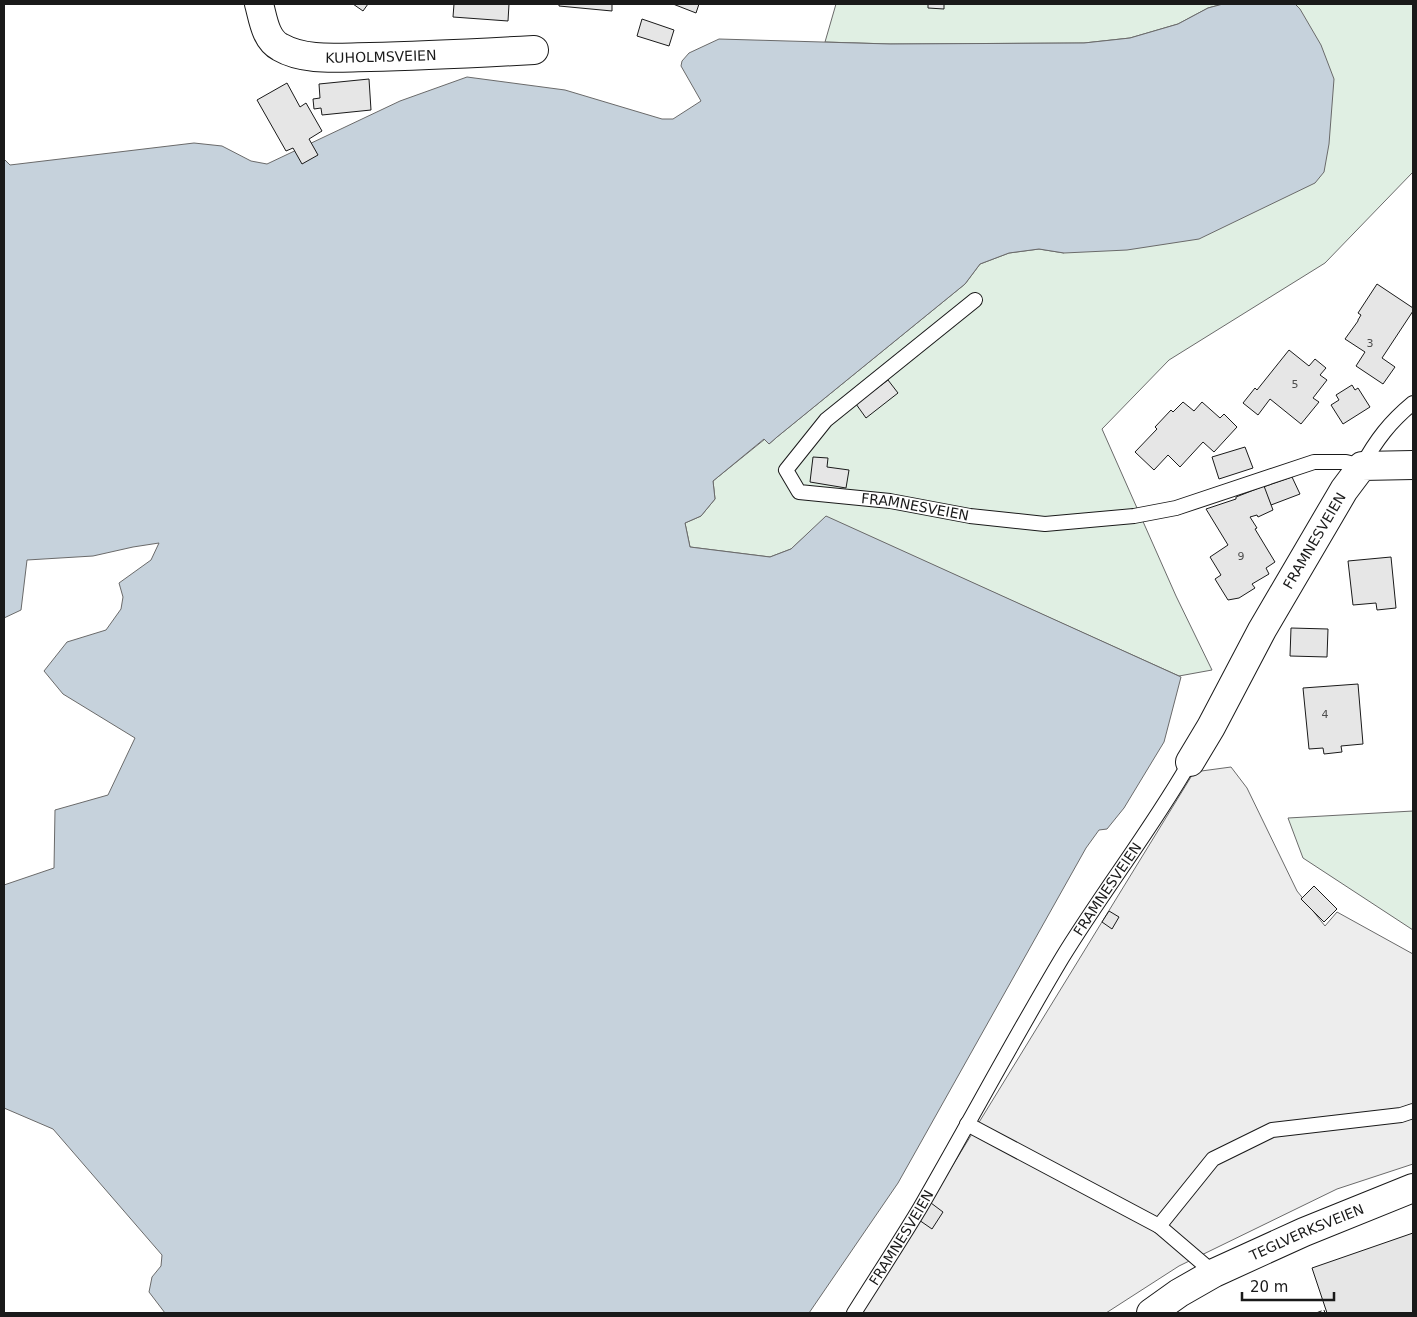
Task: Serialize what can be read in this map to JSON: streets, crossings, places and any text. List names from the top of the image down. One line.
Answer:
{"streets":{"street":["KUHOLMSVEIEN","FRAMNESVEIEN","TEGLVERKSVEIEN"]},"house_numbers":["3","5","9","4"],"scale_bar":"20 m"}
